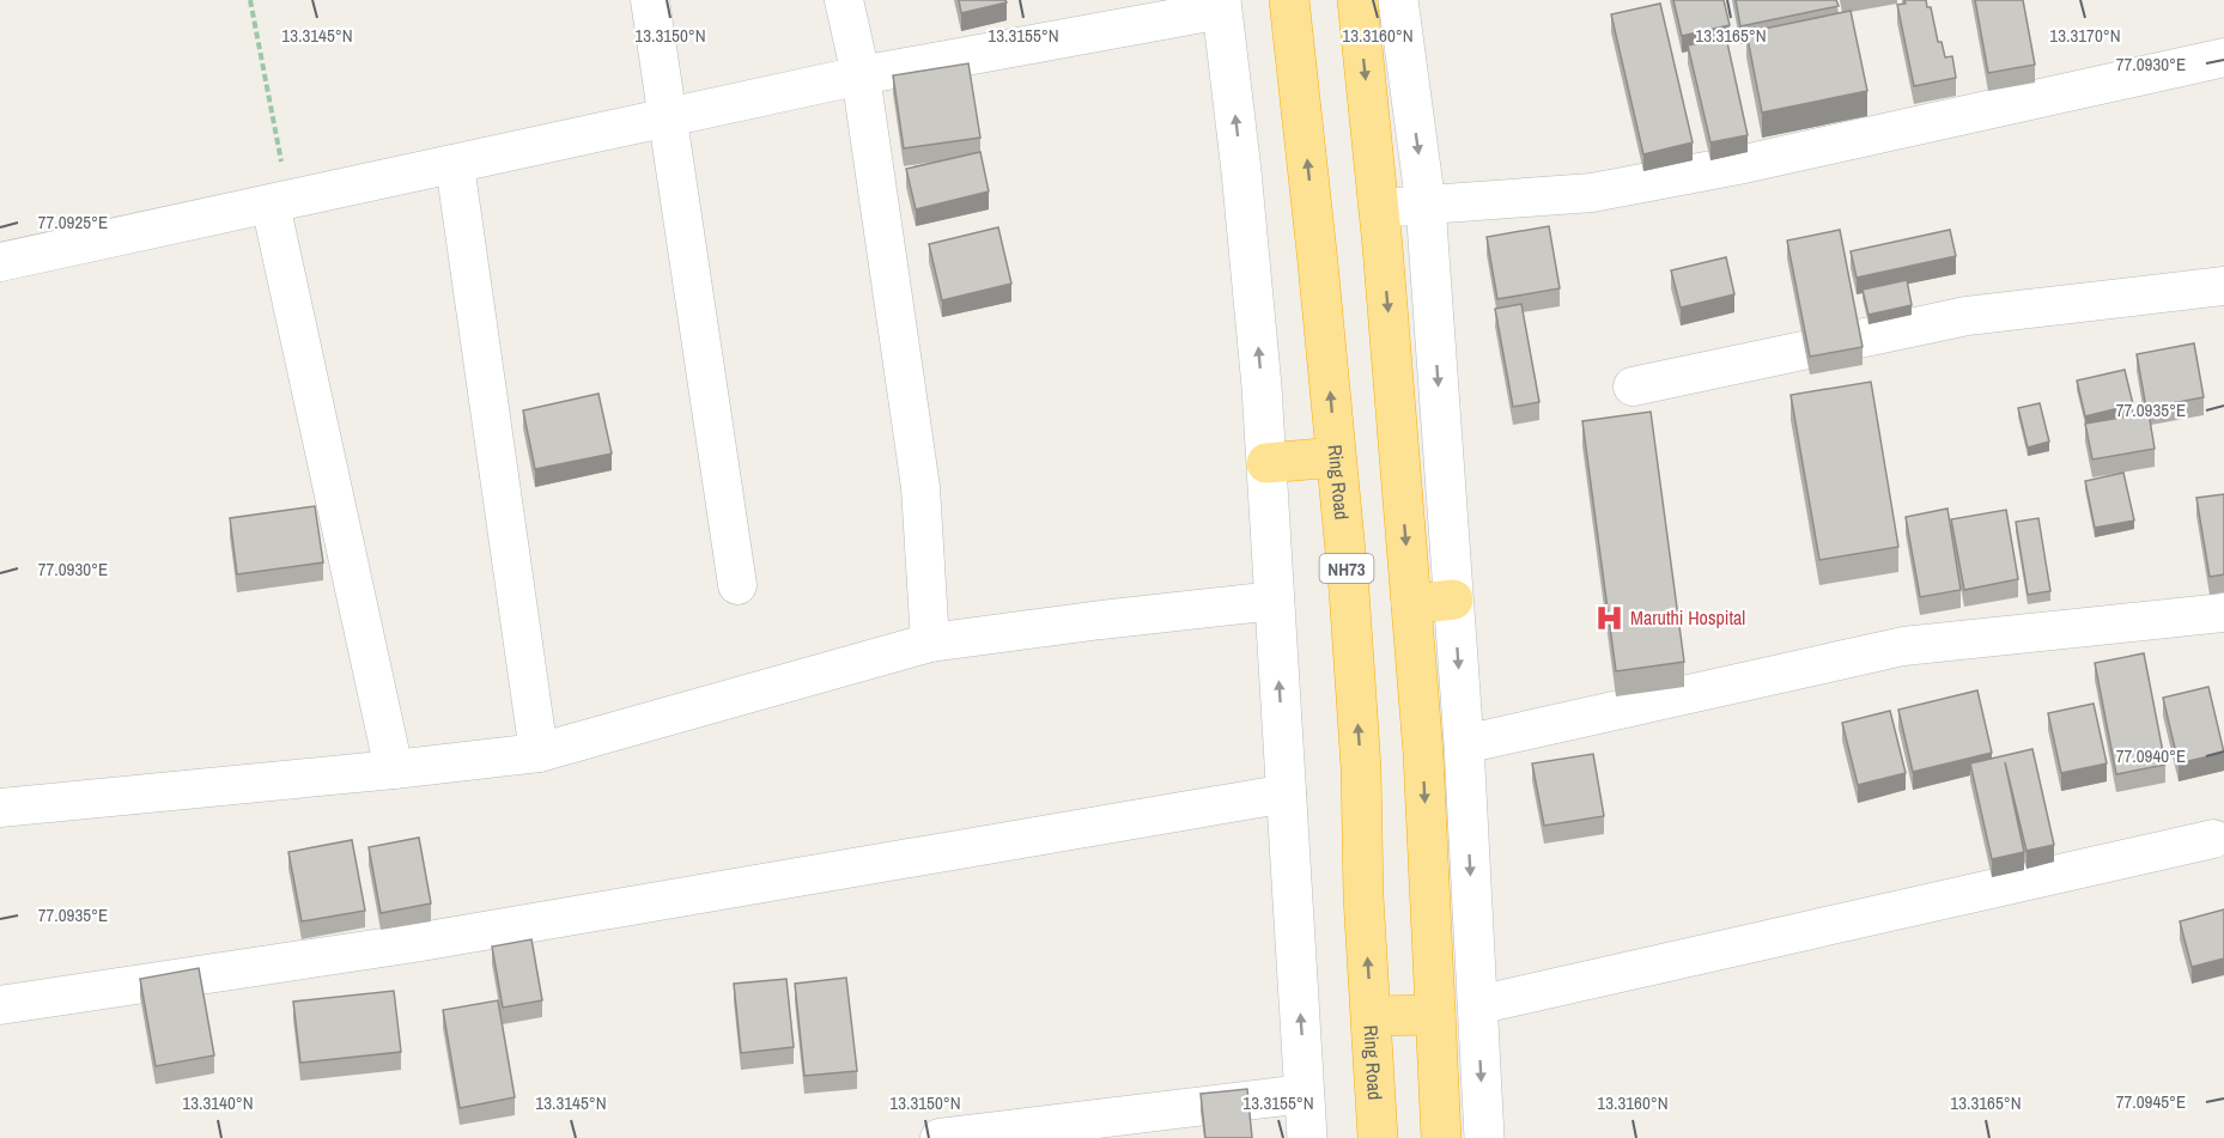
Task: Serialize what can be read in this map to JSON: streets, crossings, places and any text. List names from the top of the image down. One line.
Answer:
{"streets":{"highway":["Ring Road","NH73"]},"places":{"hospital":["Maruthi Hospital"]},"coordinates":["13.3155°N","13.3160°N","13.3165°N","13.3170°N","13.3145°N","13.3150°N","77.0930°E","77.0925°E","77.0935°E","77.0940°E","77.0945°E","13.3140°N"]}
